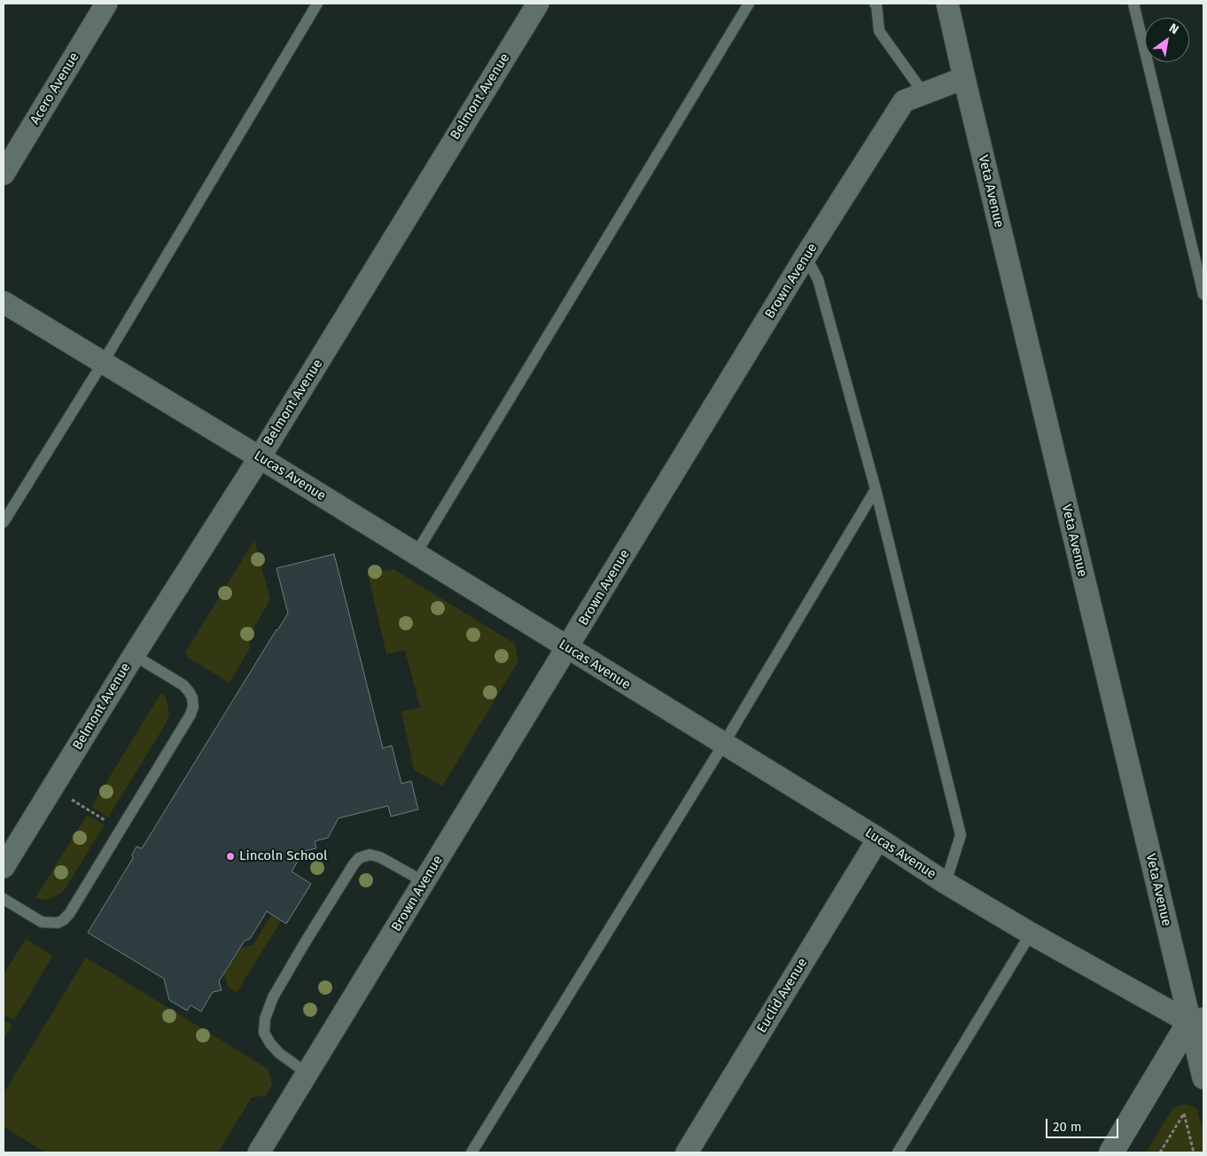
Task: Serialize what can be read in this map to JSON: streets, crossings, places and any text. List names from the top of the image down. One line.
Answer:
{"streets":{"street":["Acero Avenue","Belmont Avenue","Veta Avenue","Brown Avenue","Lucas Avenue","Euclid Avenue"]},"crossings":[["Belmont Avenue","Lucas Avenue"],["Veta Avenue","Brown Avenue"],["Veta Avenue","Lucas Avenue"],["Brown Avenue","Lucas Avenue"],["Lucas Avenue","Euclid Avenue"]],"places":["Lincoln School"],"scale_bar":"20 m","north":"top right"}
